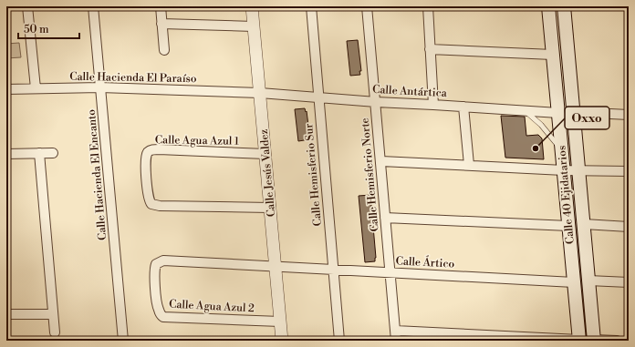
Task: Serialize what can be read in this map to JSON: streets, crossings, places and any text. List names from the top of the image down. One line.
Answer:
{"streets":{"main road":["Calle 40 Ejidatarios"],"street":["Calle Hacienda El Paraíso","Calle Antártica","Calle Agua Azul 1","Calle Jesús Valdez","Calle Hacienda El Encanto","Calle Hemisferio Sur","Calle Hemisferio Norte","Calle Ártico","Calle Agua Azul 2"]},"crossings":[["Calle Hacienda El Paraíso","Calle Antártica"],["Calle Hacienda El Paraíso","Calle Jesús Valdez"],["Calle Hacienda El Paraíso","Calle Hacienda El Encanto"],["Calle Antártica","Calle Jesús Valdez"],["Calle Antártica","Calle Hemisferio Sur"],["Calle Antártica","Calle Hemisferio Norte"],["Calle Antártica","Calle 40 Ejidatarios"],["Calle Agua Azul 1","Calle Jesús Valdez"],["Calle Jesús Valdez","Calle Ártico"],["Calle Jesús Valdez","Calle Agua Azul 2"],["Calle Hemisferio Sur","Calle Ártico"],["Calle Hemisferio Norte","Calle Ártico"],["Calle 40 Ejidatarios","Calle Ártico"],["Calle Ártico","Calle Agua Azul 2"]],"places":["Oxxo"],"scale_bar":"50 m"}
